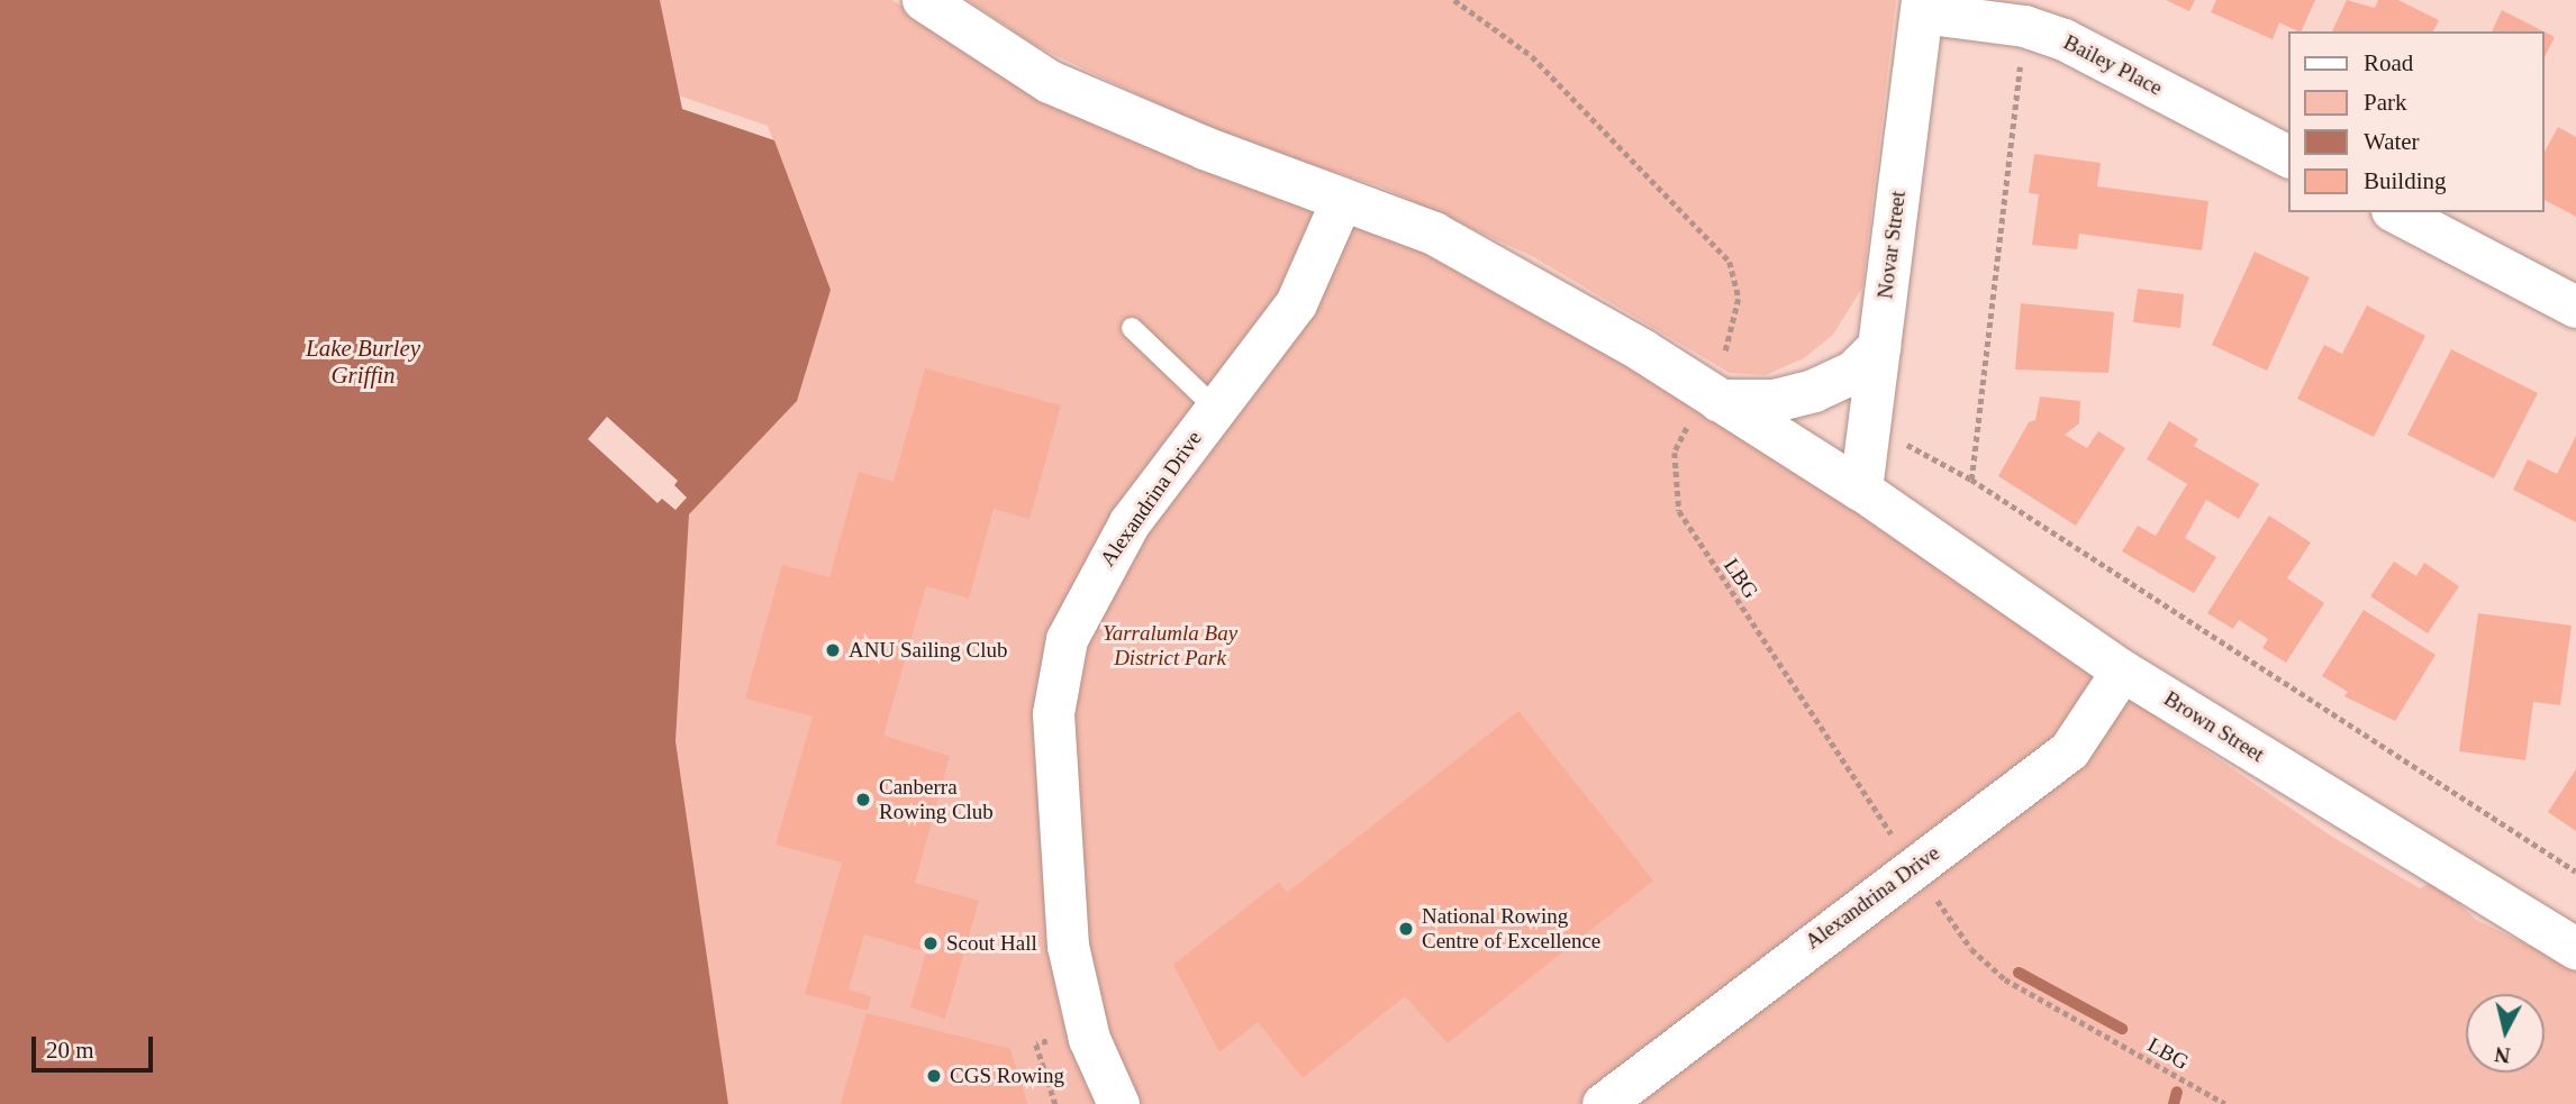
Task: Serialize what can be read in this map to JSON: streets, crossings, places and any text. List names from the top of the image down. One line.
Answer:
{"streets":{"main road":["Novar Street"],"street":["Bailey Place","Alexandrina Drive","Brown Street"],"path":["LBG"]},"crossings":[["Bailey Place","Novar Street"],["Novar Street","Brown Street"],["Alexandrina Drive","LBG"],["Alexandrina Drive","Brown Street"]],"water":["Lake Burley Griffin"],"parks":["Yarralumla Bay District Park"],"places":["ANU Sailing Club","Canberra Rowing Club","National Rowing Centre of Excellence","Scout Hall","CGS Rowing"],"legend":["Road","Park","Water","Building"],"scale_bar":"20 m","north":"bottom"}
